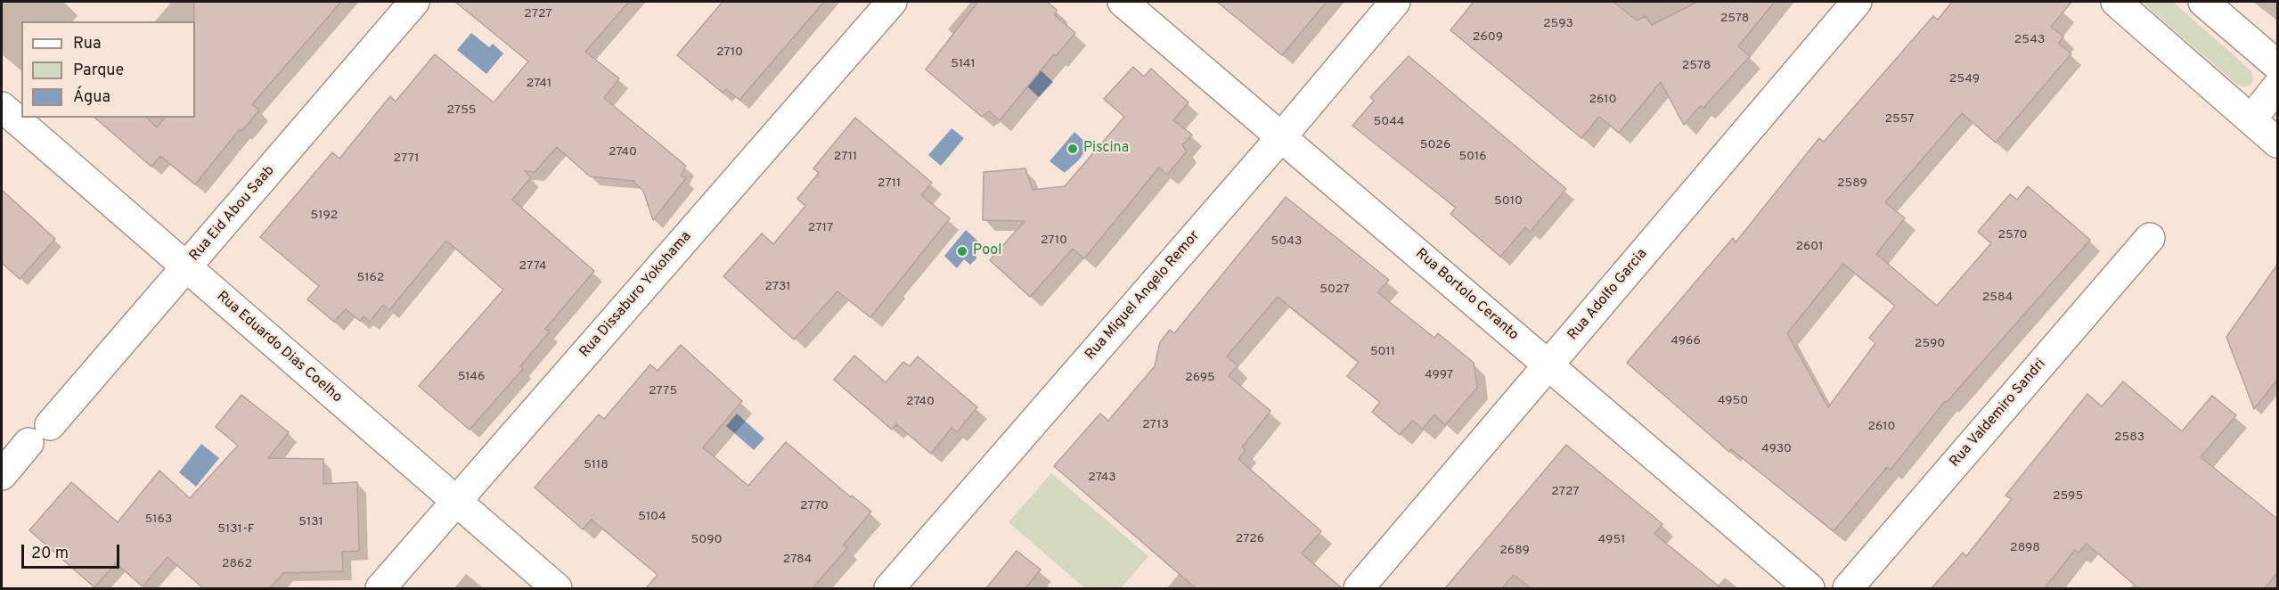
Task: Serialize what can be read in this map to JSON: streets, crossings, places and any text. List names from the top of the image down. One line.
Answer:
{"streets":{"street":["Rua Eid Abou Saab","Rua Dissaburo Yokohama","Rua Bortolo Ceranto","Rua Adolfo Garcia","Rua Miguel Angelo Remor","Rua Eduardo Dias Coelho","Rua Valdemiro Sandri"]},"crossings":[["Rua Eid Abou Saab","Rua Eduardo Dias Coelho"],["Rua Dissaburo Yokohama","Rua Eduardo Dias Coelho"],["Rua Bortolo Ceranto","Rua Adolfo Garcia"],["Rua Bortolo Ceranto","Rua Miguel Angelo Remor"]],"places":["Piscina","Pool"],"house_numbers":["2727","2578","2593","2609","2543","2710","5141","2578","2549","2741","2610","2755","2557","5044","5026","2740","2711","5016","2771","2711","2589","5010","5192","2717","2570","2710","5043","2601","2774","5162","2731","5027","2584","4966","2590","5011","4997","5146","2695","2775","4950","2740","2713","2610","2583","4930","5118","2743","2727","2595","2770","5104","5163","5131","5131-F","2726","5090","4951","2898","2689","2784","2862"],"legend":["Rua","Parque","Água"],"scale_bar":"20 m"}
